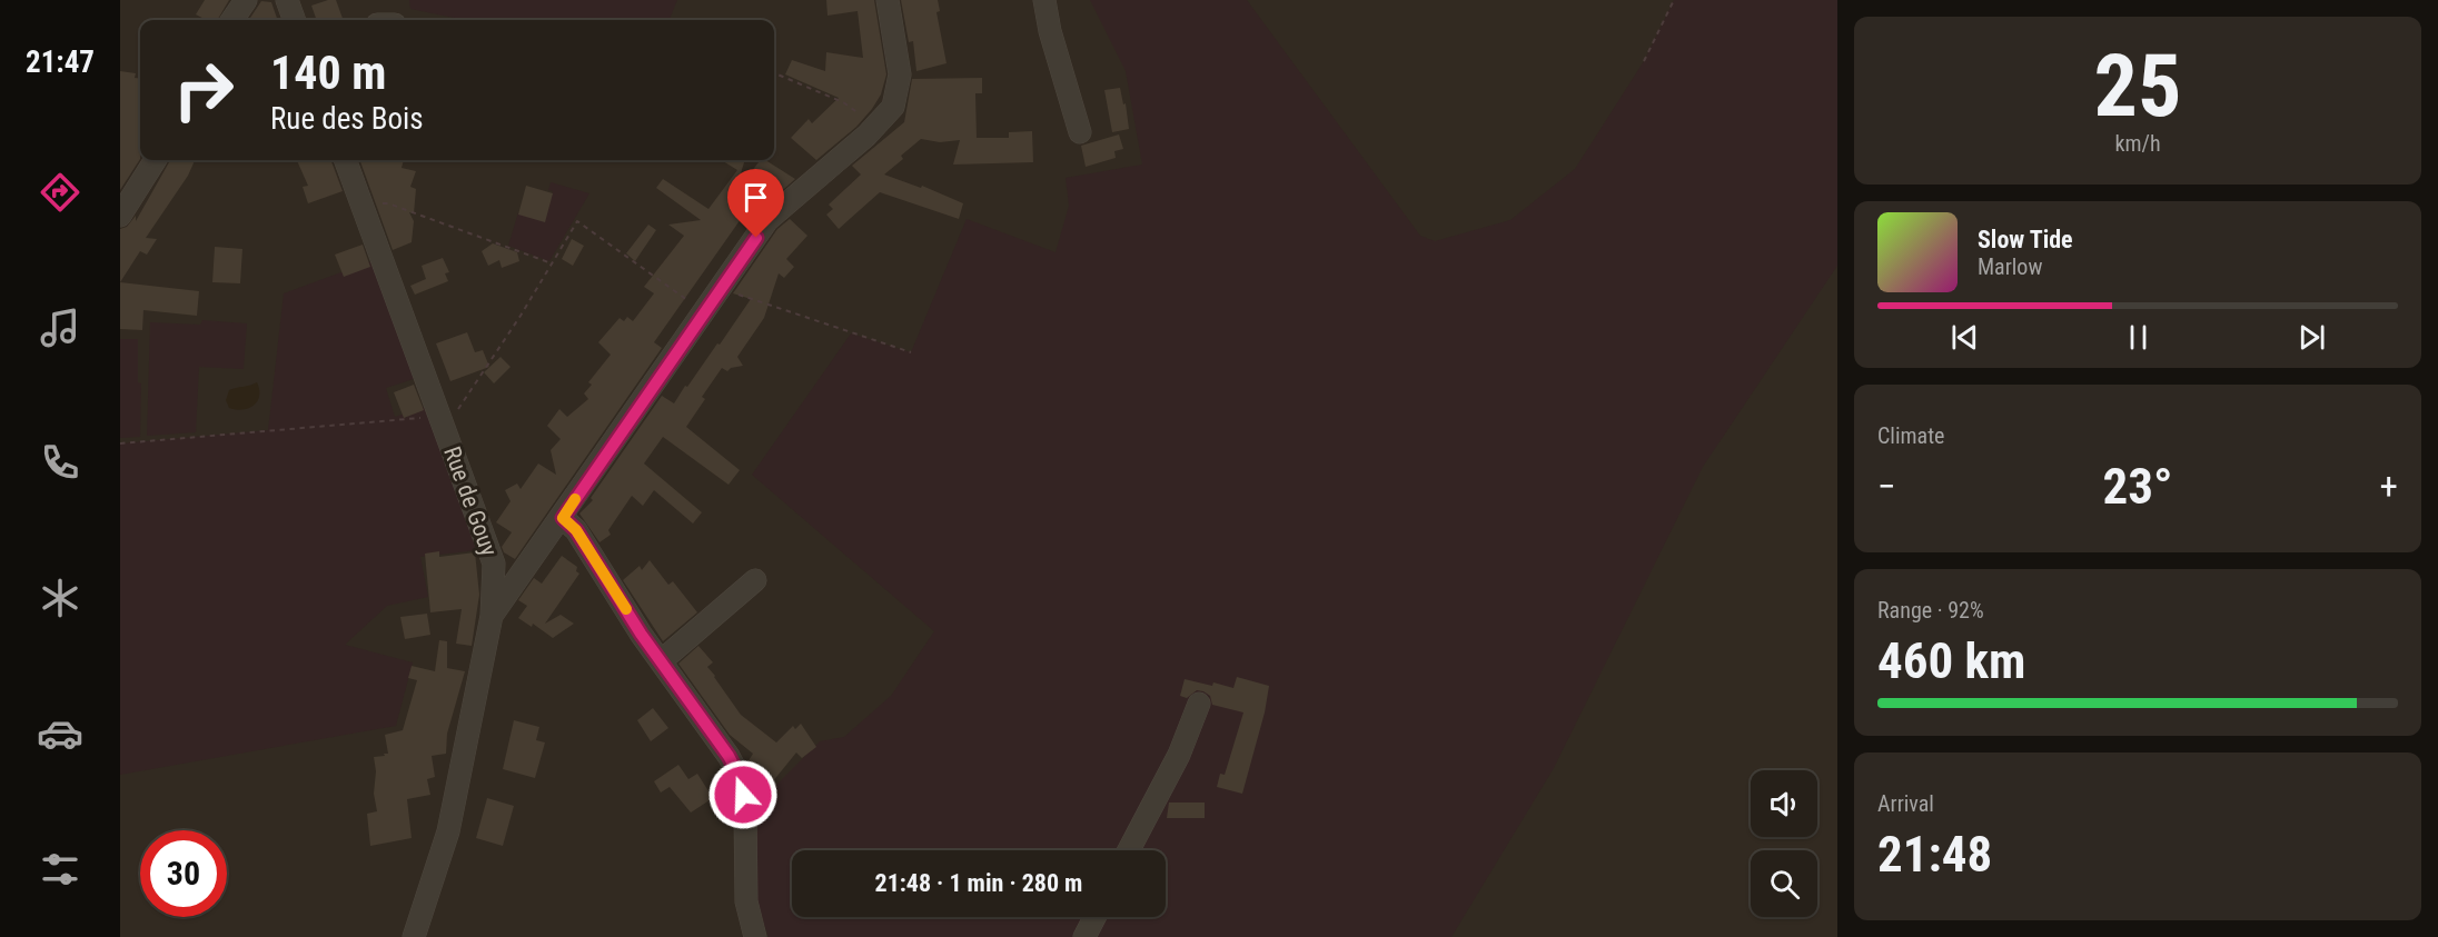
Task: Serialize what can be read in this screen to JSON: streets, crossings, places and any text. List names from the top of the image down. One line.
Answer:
{"streets":{"street":["Rue de Gouy"]},"page":{"tabs":"21:47","tile":[["25","km/h"],"Climate",["Range · 92%","460 km"],["Arrival","21:48"]],"turn":["140 m","Rue des Bois"],"song":["Slow Tide","Marlow"],"heat":["−","23°","+"],"limit":"30","trip":"21:48 · 1 min · 280 m"}}
